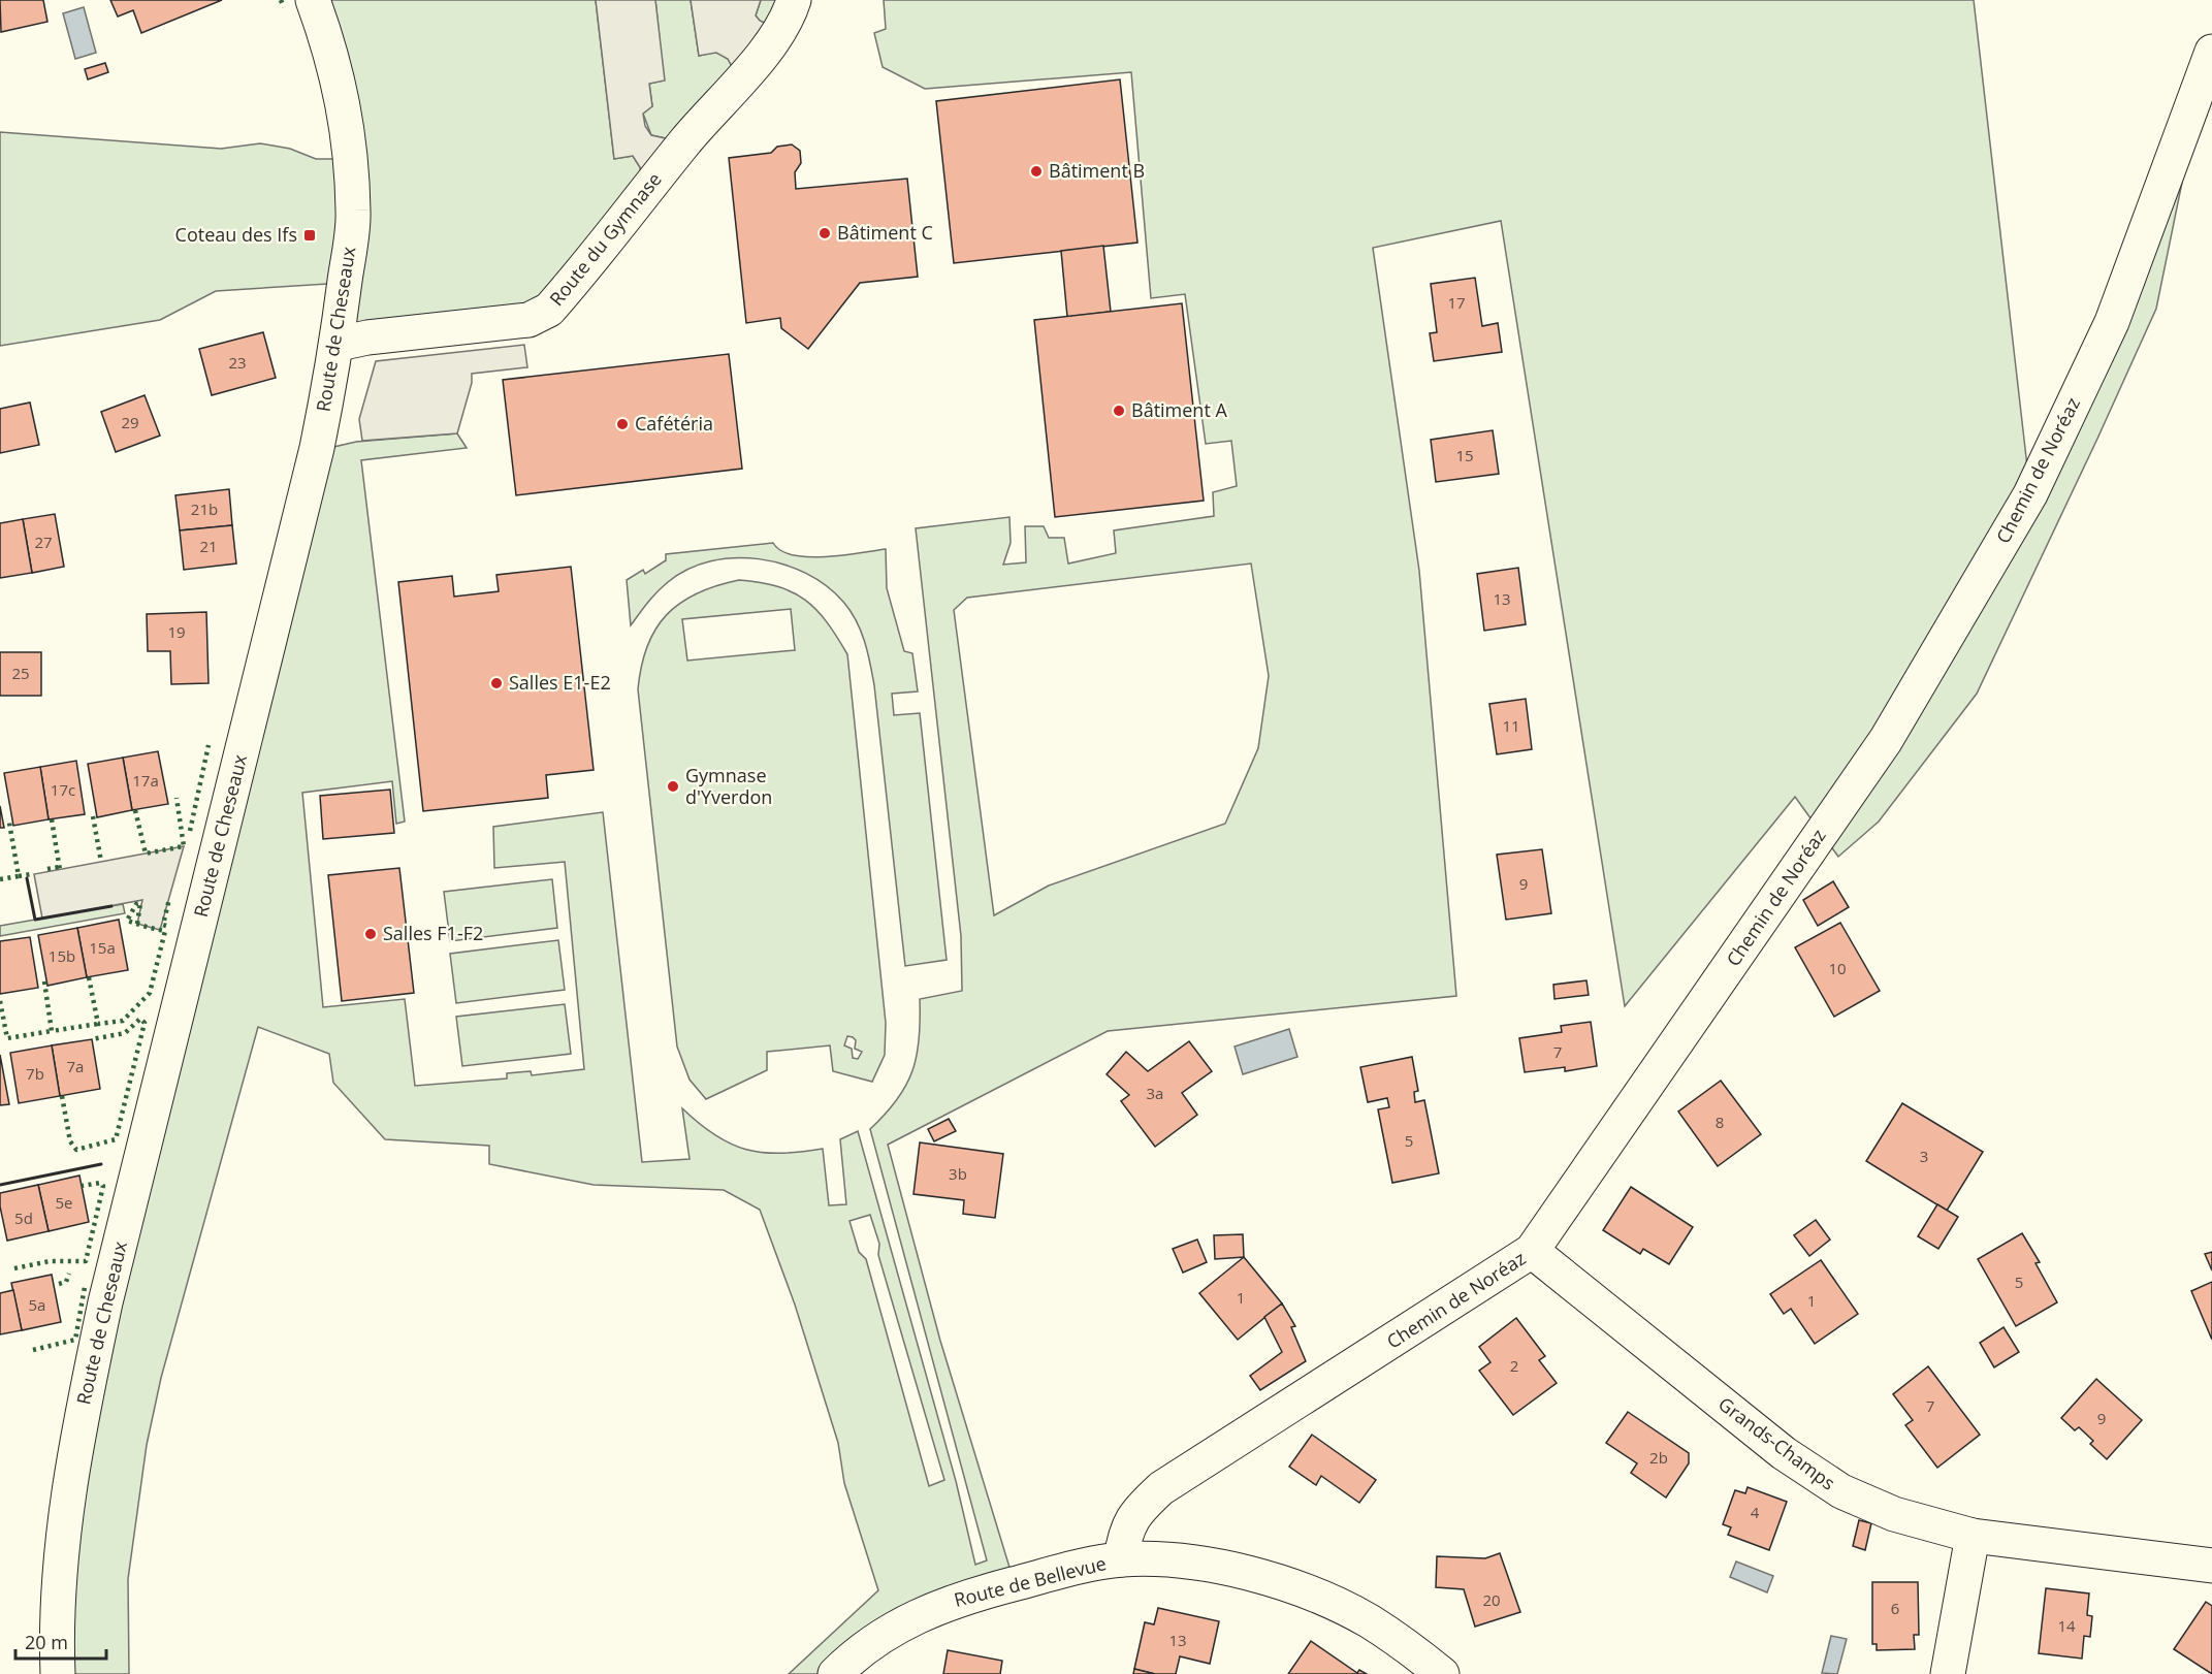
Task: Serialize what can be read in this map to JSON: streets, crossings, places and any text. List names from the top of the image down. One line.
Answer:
{"streets":{"street":["Route du Gymnase","Route de Cheseaux","Chemin de Noréaz","Grands-Champs","Route de Bellevue"]},"crossings":[["Route du Gymnase","Route de Cheseaux"],["Chemin de Noréaz","Grands-Champs"],["Chemin de Noréaz","Route de Bellevue"]],"places":{"other":["Bâtiment B","Bâtiment C","Bâtiment A","Cafétéria","Salles E1-E2","Gymnase d'Yverdon","Salles F1-F2"],"transit":["Coteau des Ifs"]},"house_numbers":["17","23","29","15","21b","27","21","13","19","25","11","17a","17c","9","15a","15b","10","7","7a","7b","3a","8","5","3","3b","5e","5d","5","1","1","5a","2","7","9","2b","4","20","6","14","13"],"scale_bar":"20 m"}
